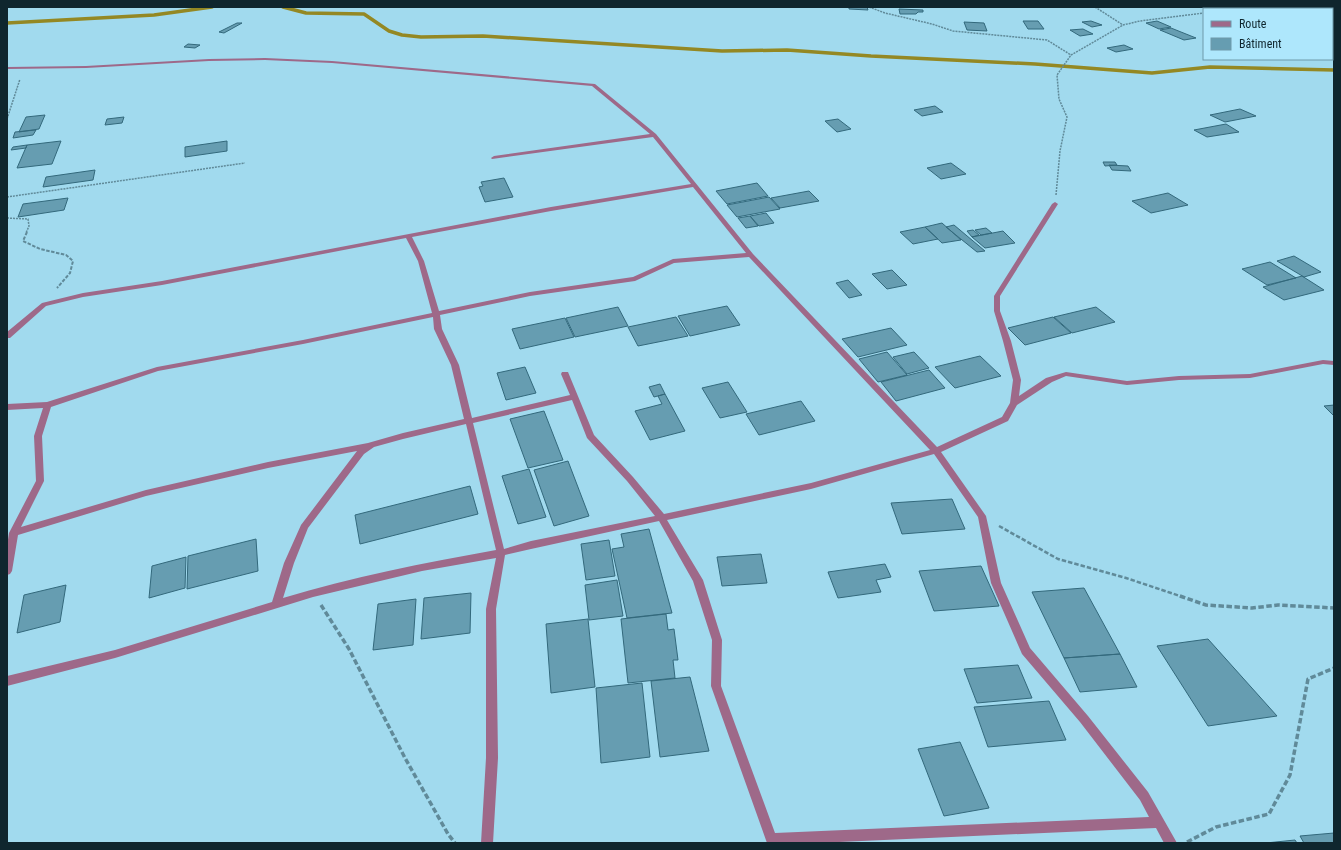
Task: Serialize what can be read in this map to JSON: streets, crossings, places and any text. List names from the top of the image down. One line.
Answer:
{"legend":["Route","Bâtiment"]}
